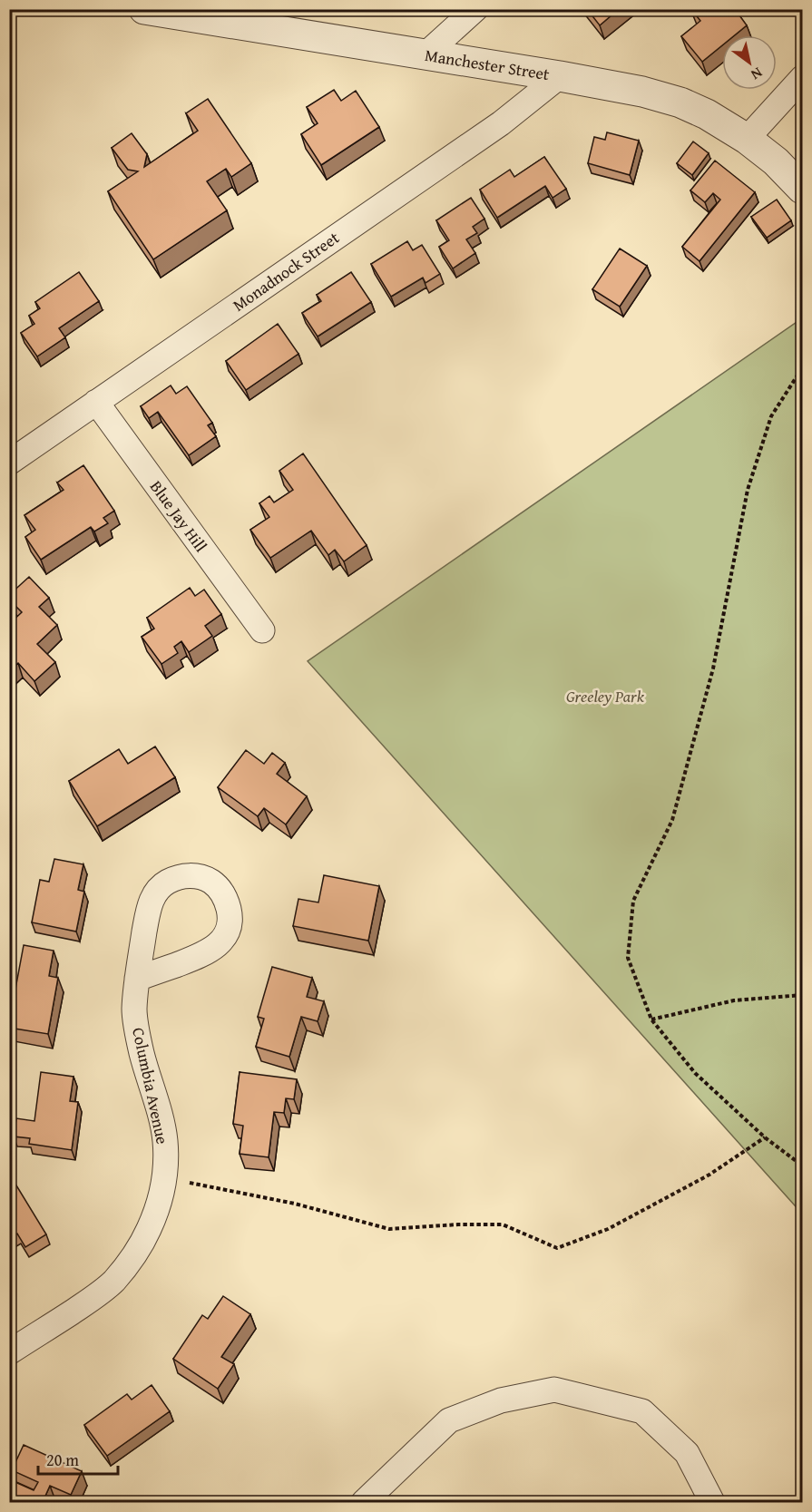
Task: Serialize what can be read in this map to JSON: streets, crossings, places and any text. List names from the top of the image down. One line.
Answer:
{"streets":{"street":["Manchester Street","Monadnock Street","Blue Jay Hill","Columbia Avenue"]},"crossings":[["Manchester Street","Monadnock Street"],["Monadnock Street","Blue Jay Hill"]],"parks":["Greeley Park"],"scale_bar":"20 m","north":"bottom right"}
